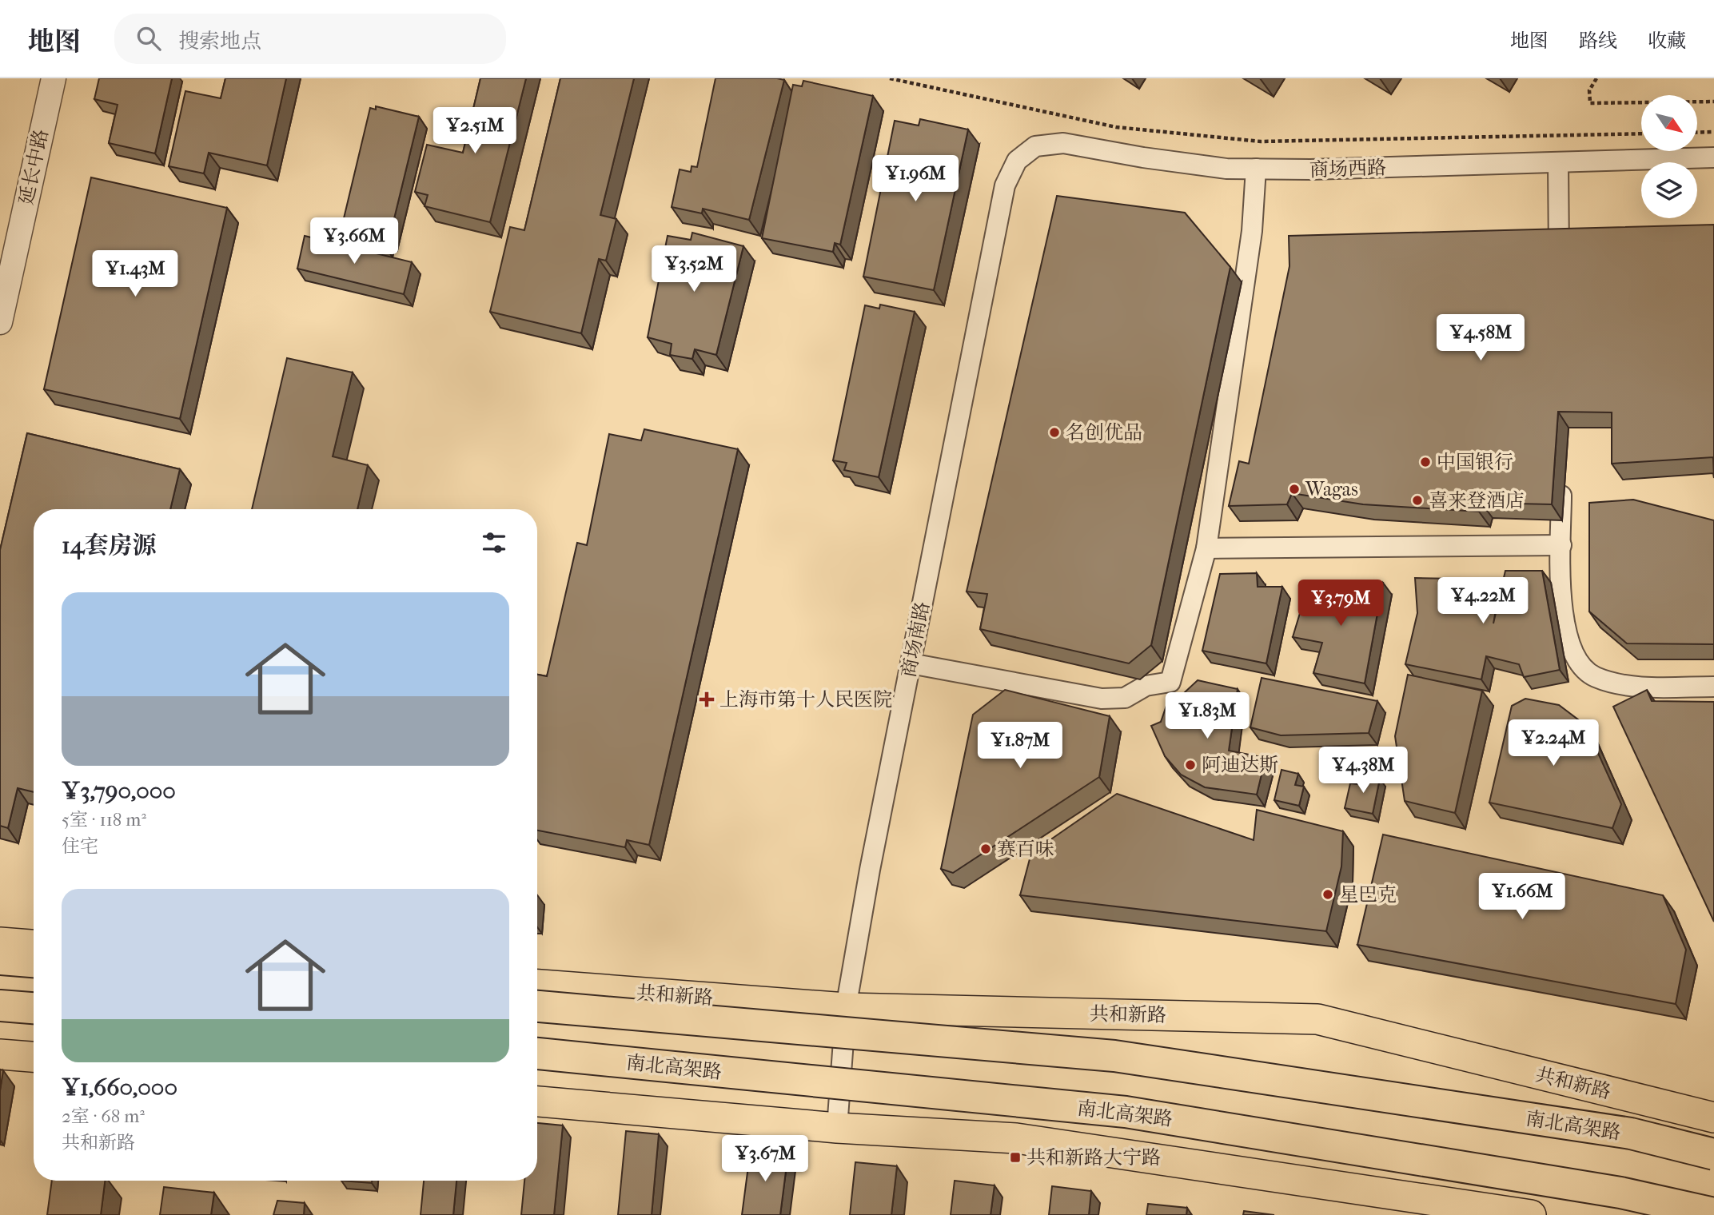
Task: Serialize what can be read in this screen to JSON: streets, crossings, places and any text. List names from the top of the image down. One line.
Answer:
{"streets":{"highway":["南北高架路"],"main road":["共和新路"],"street":["延长中路","商场西路","商场南路"]},"crossings":[["商场西路","商场南路"],["商场南路","共和新路"]],"places":{"other":["名创优品","中国银行","Wagas","喜来登酒店","阿迪达斯","赛百味","星巴克"],"health":["上海市第十人民医院"],"transit":["共和新路大宁路"]},"north":"bottom right","page":{"header":"地图","search":"搜索地点","nav":["地图","路线","收藏"],"price":["¥2.51M","¥1.96M","¥3.66M","¥3.52M","¥1.43M","¥4.58M","¥4.22M","¥3.79M","¥1.83M","¥2.24M","¥1.87M","¥4.38M","¥1.66M","¥3.67M"],"heading":"14套房源","list":[{"name":"¥3,790,000","note":"5室 · 118 m² · 住宅"},{"name":"¥1,660,000","note":"2室 · 68 m² · 共和新路"}]}}
